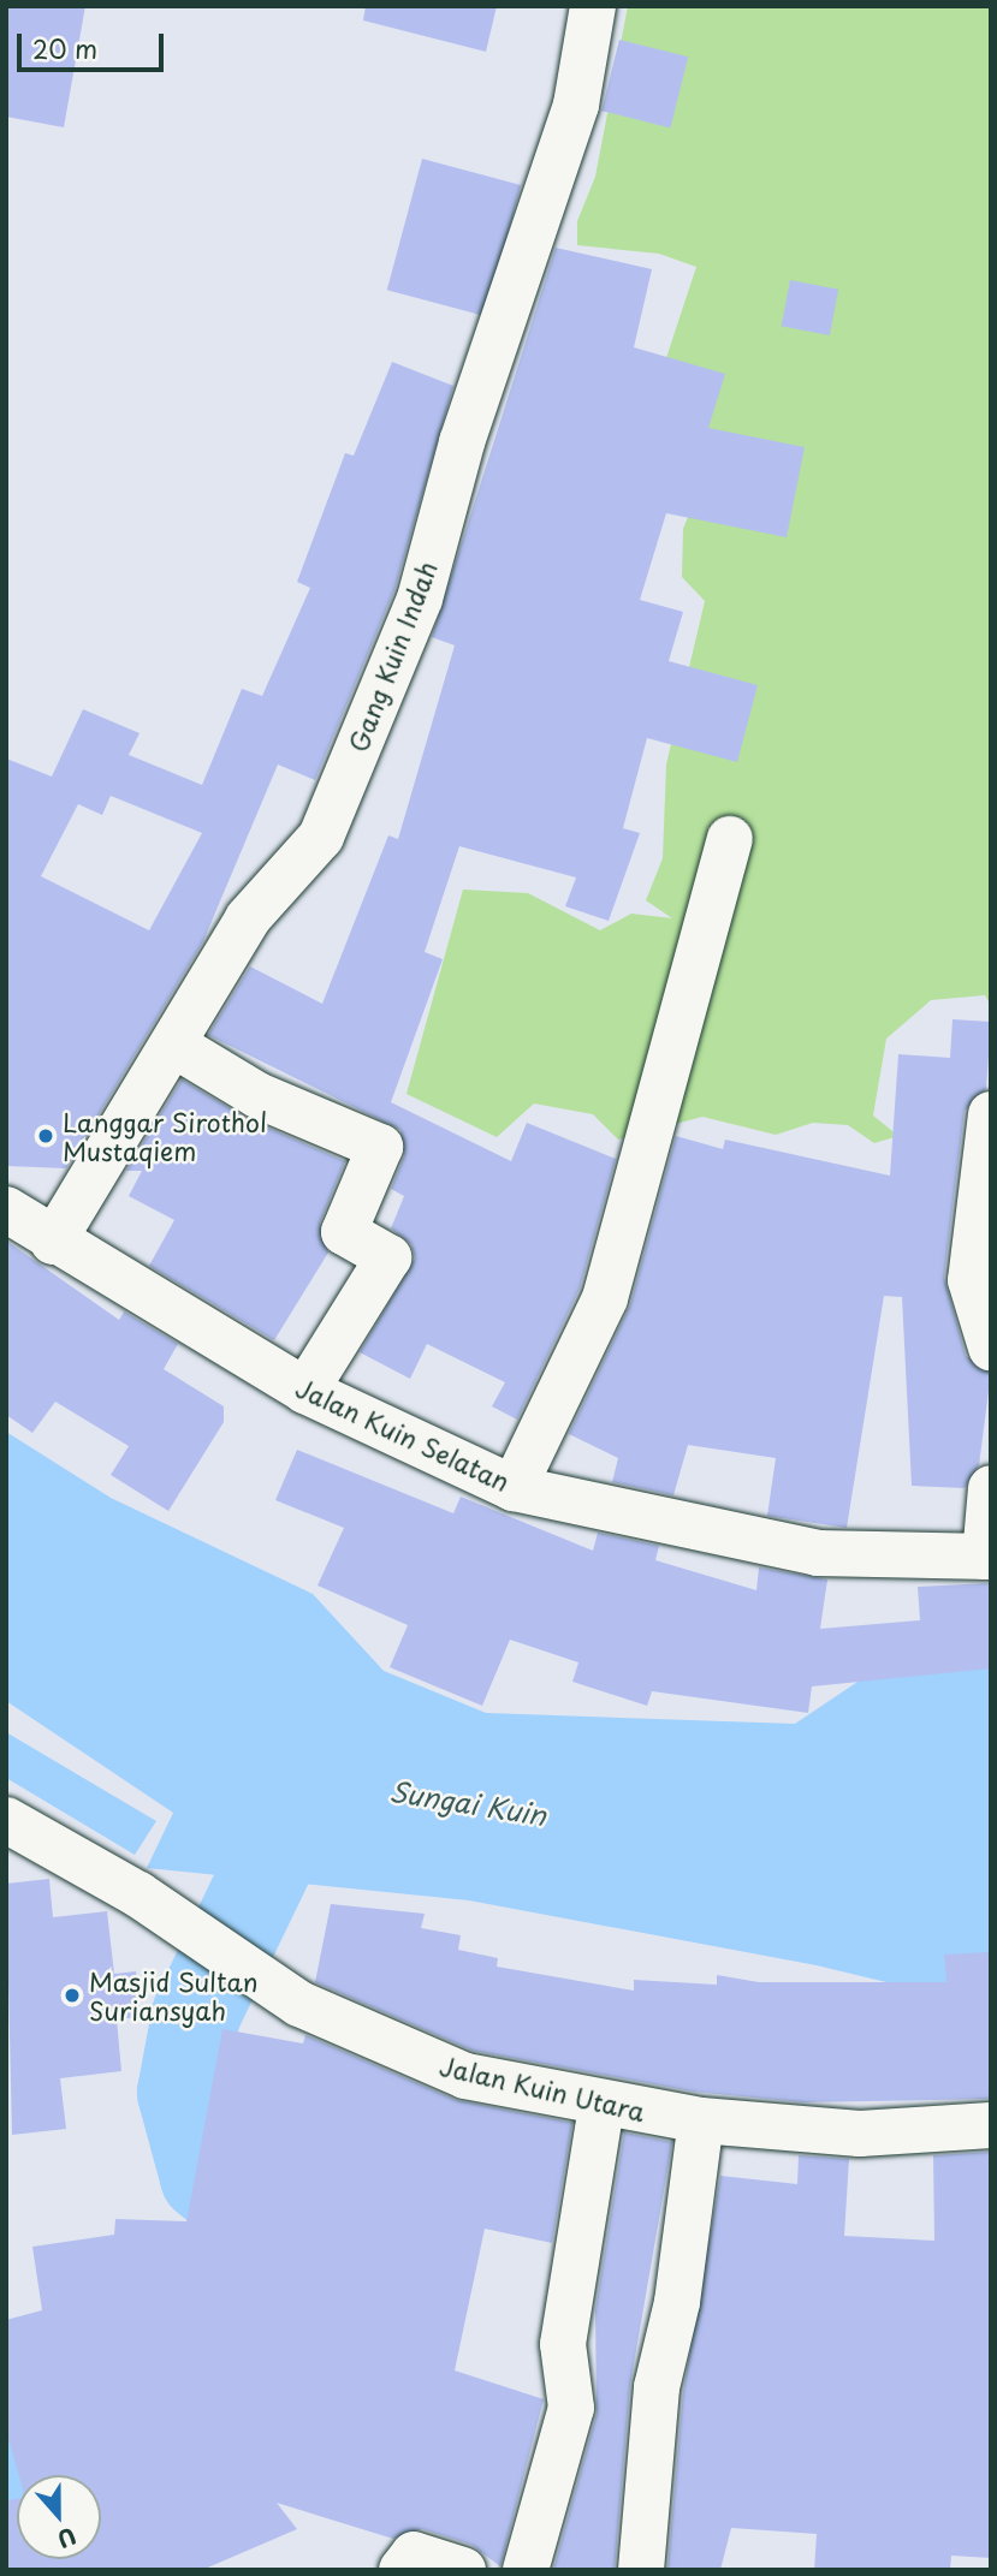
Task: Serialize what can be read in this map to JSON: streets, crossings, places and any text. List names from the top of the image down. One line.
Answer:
{"streets":{"street":["Gang Kuin Indah","Jalan Kuin Selatan","Jalan Kuin Utara"]},"crossings":[["Gang Kuin Indah","Jalan Kuin Selatan"]],"water":["Sungai Kuin"],"places":["Langgar Sirothol Mustaqiem","Masjid Sultan Suriansyah"],"scale_bar":"20 m","north":"bottom"}
